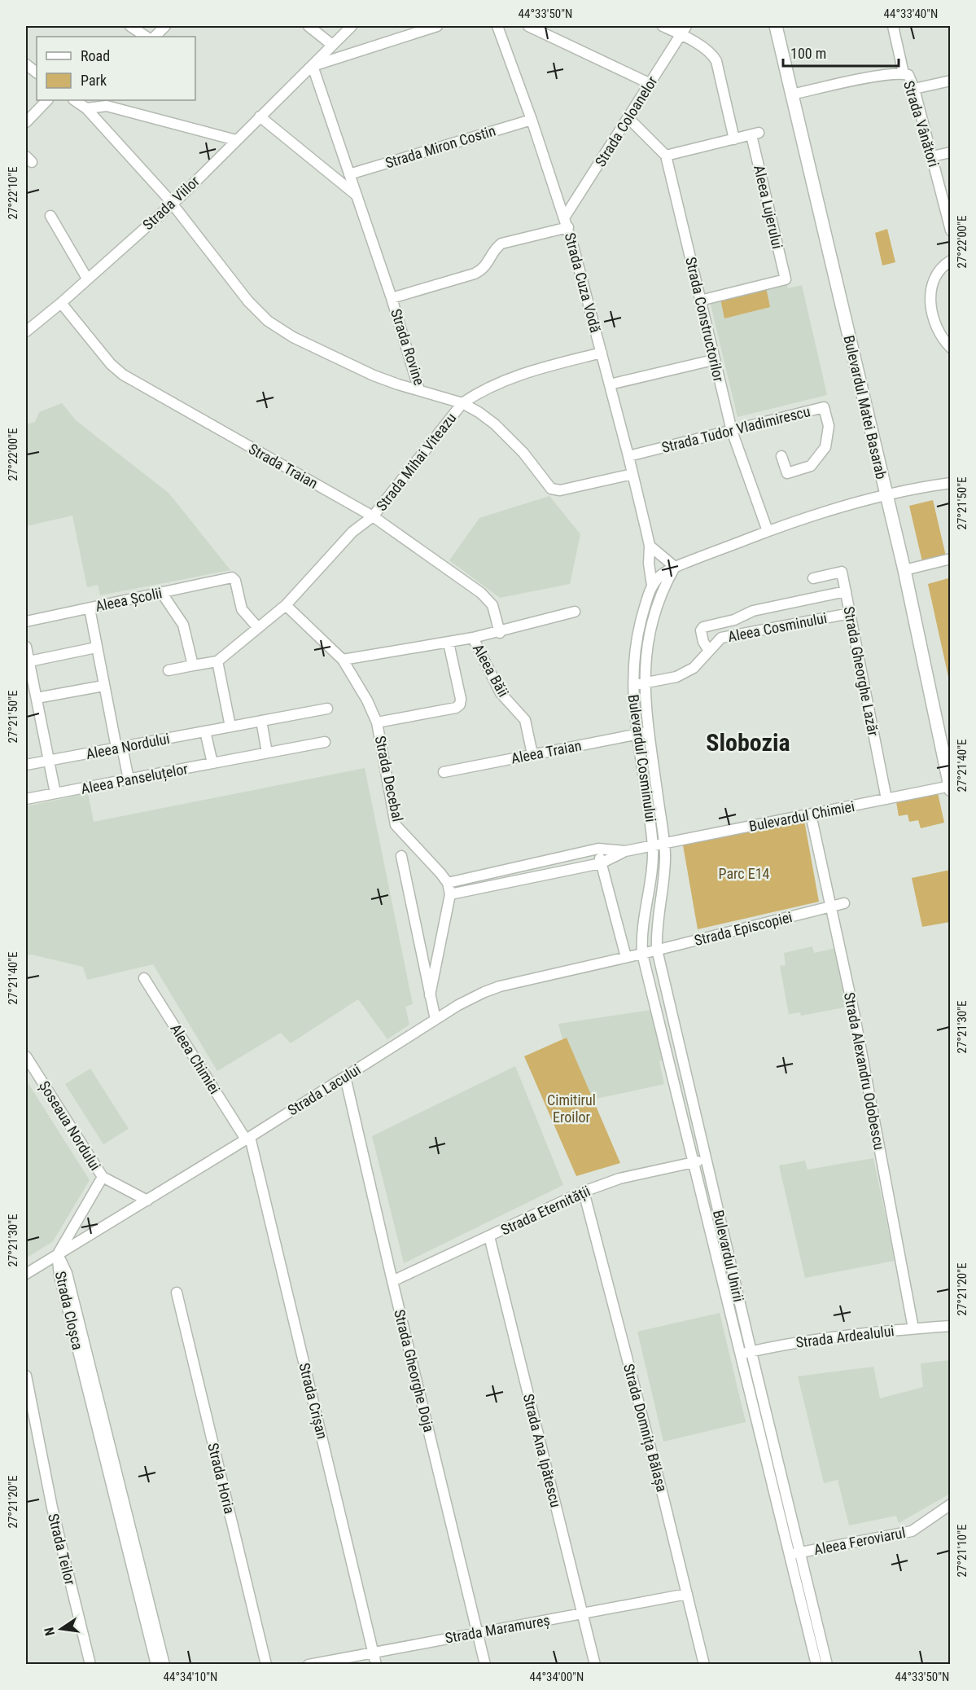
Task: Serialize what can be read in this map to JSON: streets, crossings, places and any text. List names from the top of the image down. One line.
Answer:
{"streets":{"main road":["Bulevardul Matei Basarab"],"street":["Strada Coloanelor","Strada Vânători","Strada Miron Costin","Strada Viilor","Aleea Lujerului","Strada Cuza Vodă","Strada Constructorilor","Strada Rovine","Strada Tudor Vladimirescu","Strada Mihai Viteazu","Strada Traian","Aleea Școlii","Aleea Cosminului","Aleea Băii","Strada Gheorghe Lazăr","Aleea Nordului","Aleea Traian","Bulevardul Cosminului","Aleea Panseluțelor","Strada Decebal","Bulevardul Chimiei","Strada Episcopiei","Aleea Chimiei","Strada Alexandru Odobescu","Strada Lacului","Șoseaua Nordului","Strada Eternității","Bulevardul Unirii","Strada Cloșca","Strada Ardealului","Strada Gheorghe Doja","Strada Crișan","Strada Domnița Bălașa","Strada Ana Ipătescu","Strada Horia","Aleea Feroviarul","Strada Teilor","Strada Maramureș"]},"crossings":[["Strada Coloanelor","Strada Cuza Vodă"],["Strada Vânători","Bulevardul Matei Basarab"],["Strada Miron Costin","Strada Cuza Vodă"],["Strada Miron Costin","Strada Rovine"],["Strada Viilor","Strada Rovine"],["Strada Viilor","Strada Traian"],["Aleea Lujerului","Strada Constructorilor"],["Strada Cuza Vodă","Strada Rovine"],["Strada Cuza Vodă","Strada Tudor Vladimirescu"],["Strada Cuza Vodă","Strada Mihai Viteazu"],["Strada Cuza Vodă","Bulevardul Cosminului"],["Strada Constructorilor","Strada Tudor Vladimirescu"],["Strada Rovine","Strada Mihai Viteazu"],["Bulevardul Matei Basarab","Bulevardul Chimiei"],["Strada Mihai Viteazu","Strada Traian"],["Strada Mihai Viteazu","Aleea Școlii"],["Strada Mihai Viteazu","Strada Decebal"],["Strada Traian","Aleea Băii"],["Aleea Cosminului","Strada Gheorghe Lazăr"],["Aleea Cosminului","Bulevardul Cosminului"],["Aleea Băii","Aleea Traian"],["Aleea Băii","Strada Decebal"],["Strada Gheorghe Lazăr","Bulevardul Chimiei"],["Aleea Traian","Bulevardul Cosminului"],["Bulevardul Cosminului","Bulevardul Chimiei"],["Bulevardul Cosminului","Bulevardul Unirii"],["Strada Decebal","Bulevardul Chimiei"],["Strada Decebal","Strada Lacului"],["Bulevardul Chimiei","Strada Alexandru Odobescu"],["Bulevardul Chimiei","Bulevardul Unirii"],["Strada Episcopiei","Strada Alexandru Odobescu"],["Strada Episcopiei","Strada Lacului"],["Strada Episcopiei","Bulevardul Unirii"],["Aleea Chimiei","Strada Lacului"],["Aleea Chimiei","Strada Crișan"],["Strada Alexandru Odobescu","Strada Ardealului"],["Strada Lacului","Șoseaua Nordului"],["Strada Lacului","Bulevardul Unirii"],["Strada Lacului","Strada Cloșca"],["Strada Lacului","Strada Gheorghe Doja"],["Strada Lacului","Strada Crișan"],["Strada Eternității","Bulevardul Unirii"],["Strada Eternității","Strada Gheorghe Doja"],["Strada Eternității","Strada Domnița Bălașa"],["Strada Eternității","Strada Ana Ipătescu"],["Bulevardul Unirii","Strada Ardealului"],["Bulevardul Unirii","Aleea Feroviarul"],["Strada Gheorghe Doja","Strada Maramureș"],["Strada Crișan","Strada Maramureș"],["Strada Domnița Bălașa","Strada Maramureș"],["Strada Ana Ipătescu","Strada Maramureș"]],"districts":["Slobozia"],"parks":["Parc E14","Cimitirul Eroilor"],"legend":["Road","Park"],"scale_bar":"100 m","north":"left","coordinates":["44°33'50\"N","44°33'40\"N","27°22'10\"E","27°22'00\"E","27°21'50\"E","27°21'40\"E","27°21'30\"E","27°21'20\"E","27°21'10\"E","44°34'10\"N","44°34'00\"N"]}
